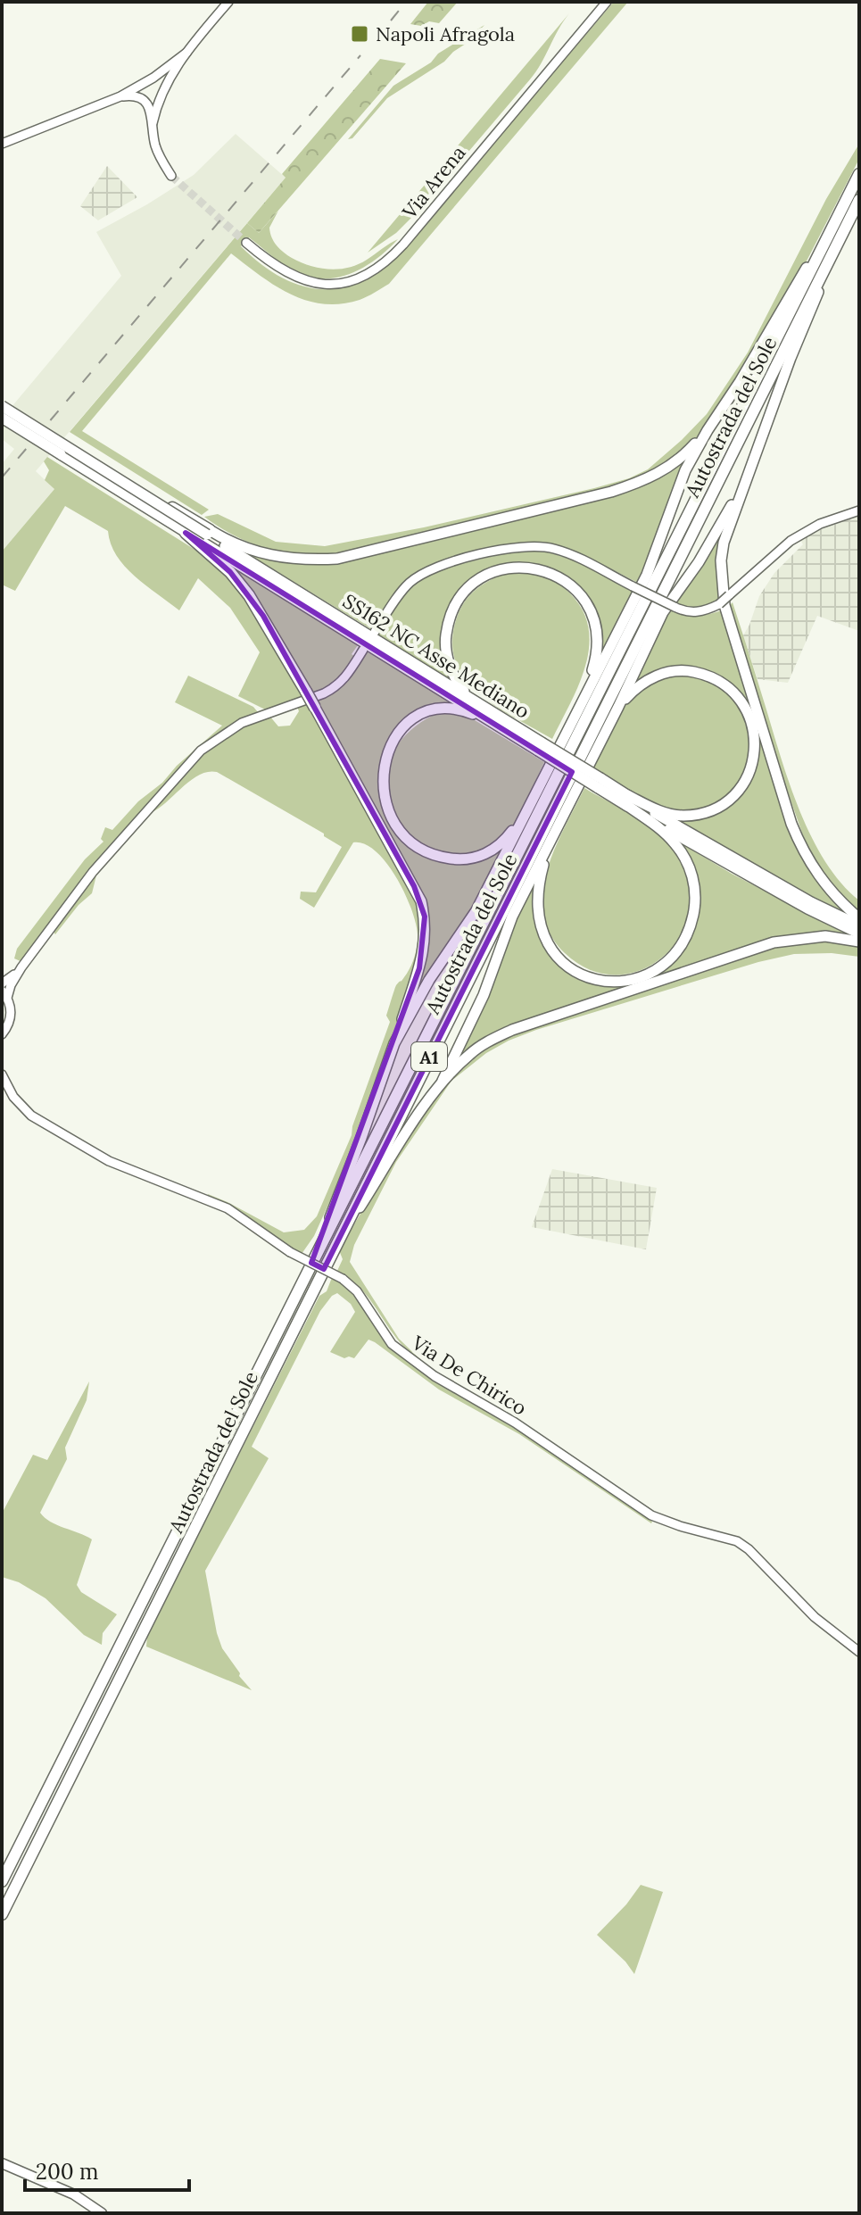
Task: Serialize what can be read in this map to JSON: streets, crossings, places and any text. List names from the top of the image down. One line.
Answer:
{"streets":{"highway":["Autostrada del Sole","SS162 NC Asse Mediano","A1"],"street":["Via Arena","Via De Chirico"]},"places":{"transit":["Napoli Afragola"]},"scale_bar":"200 m"}
